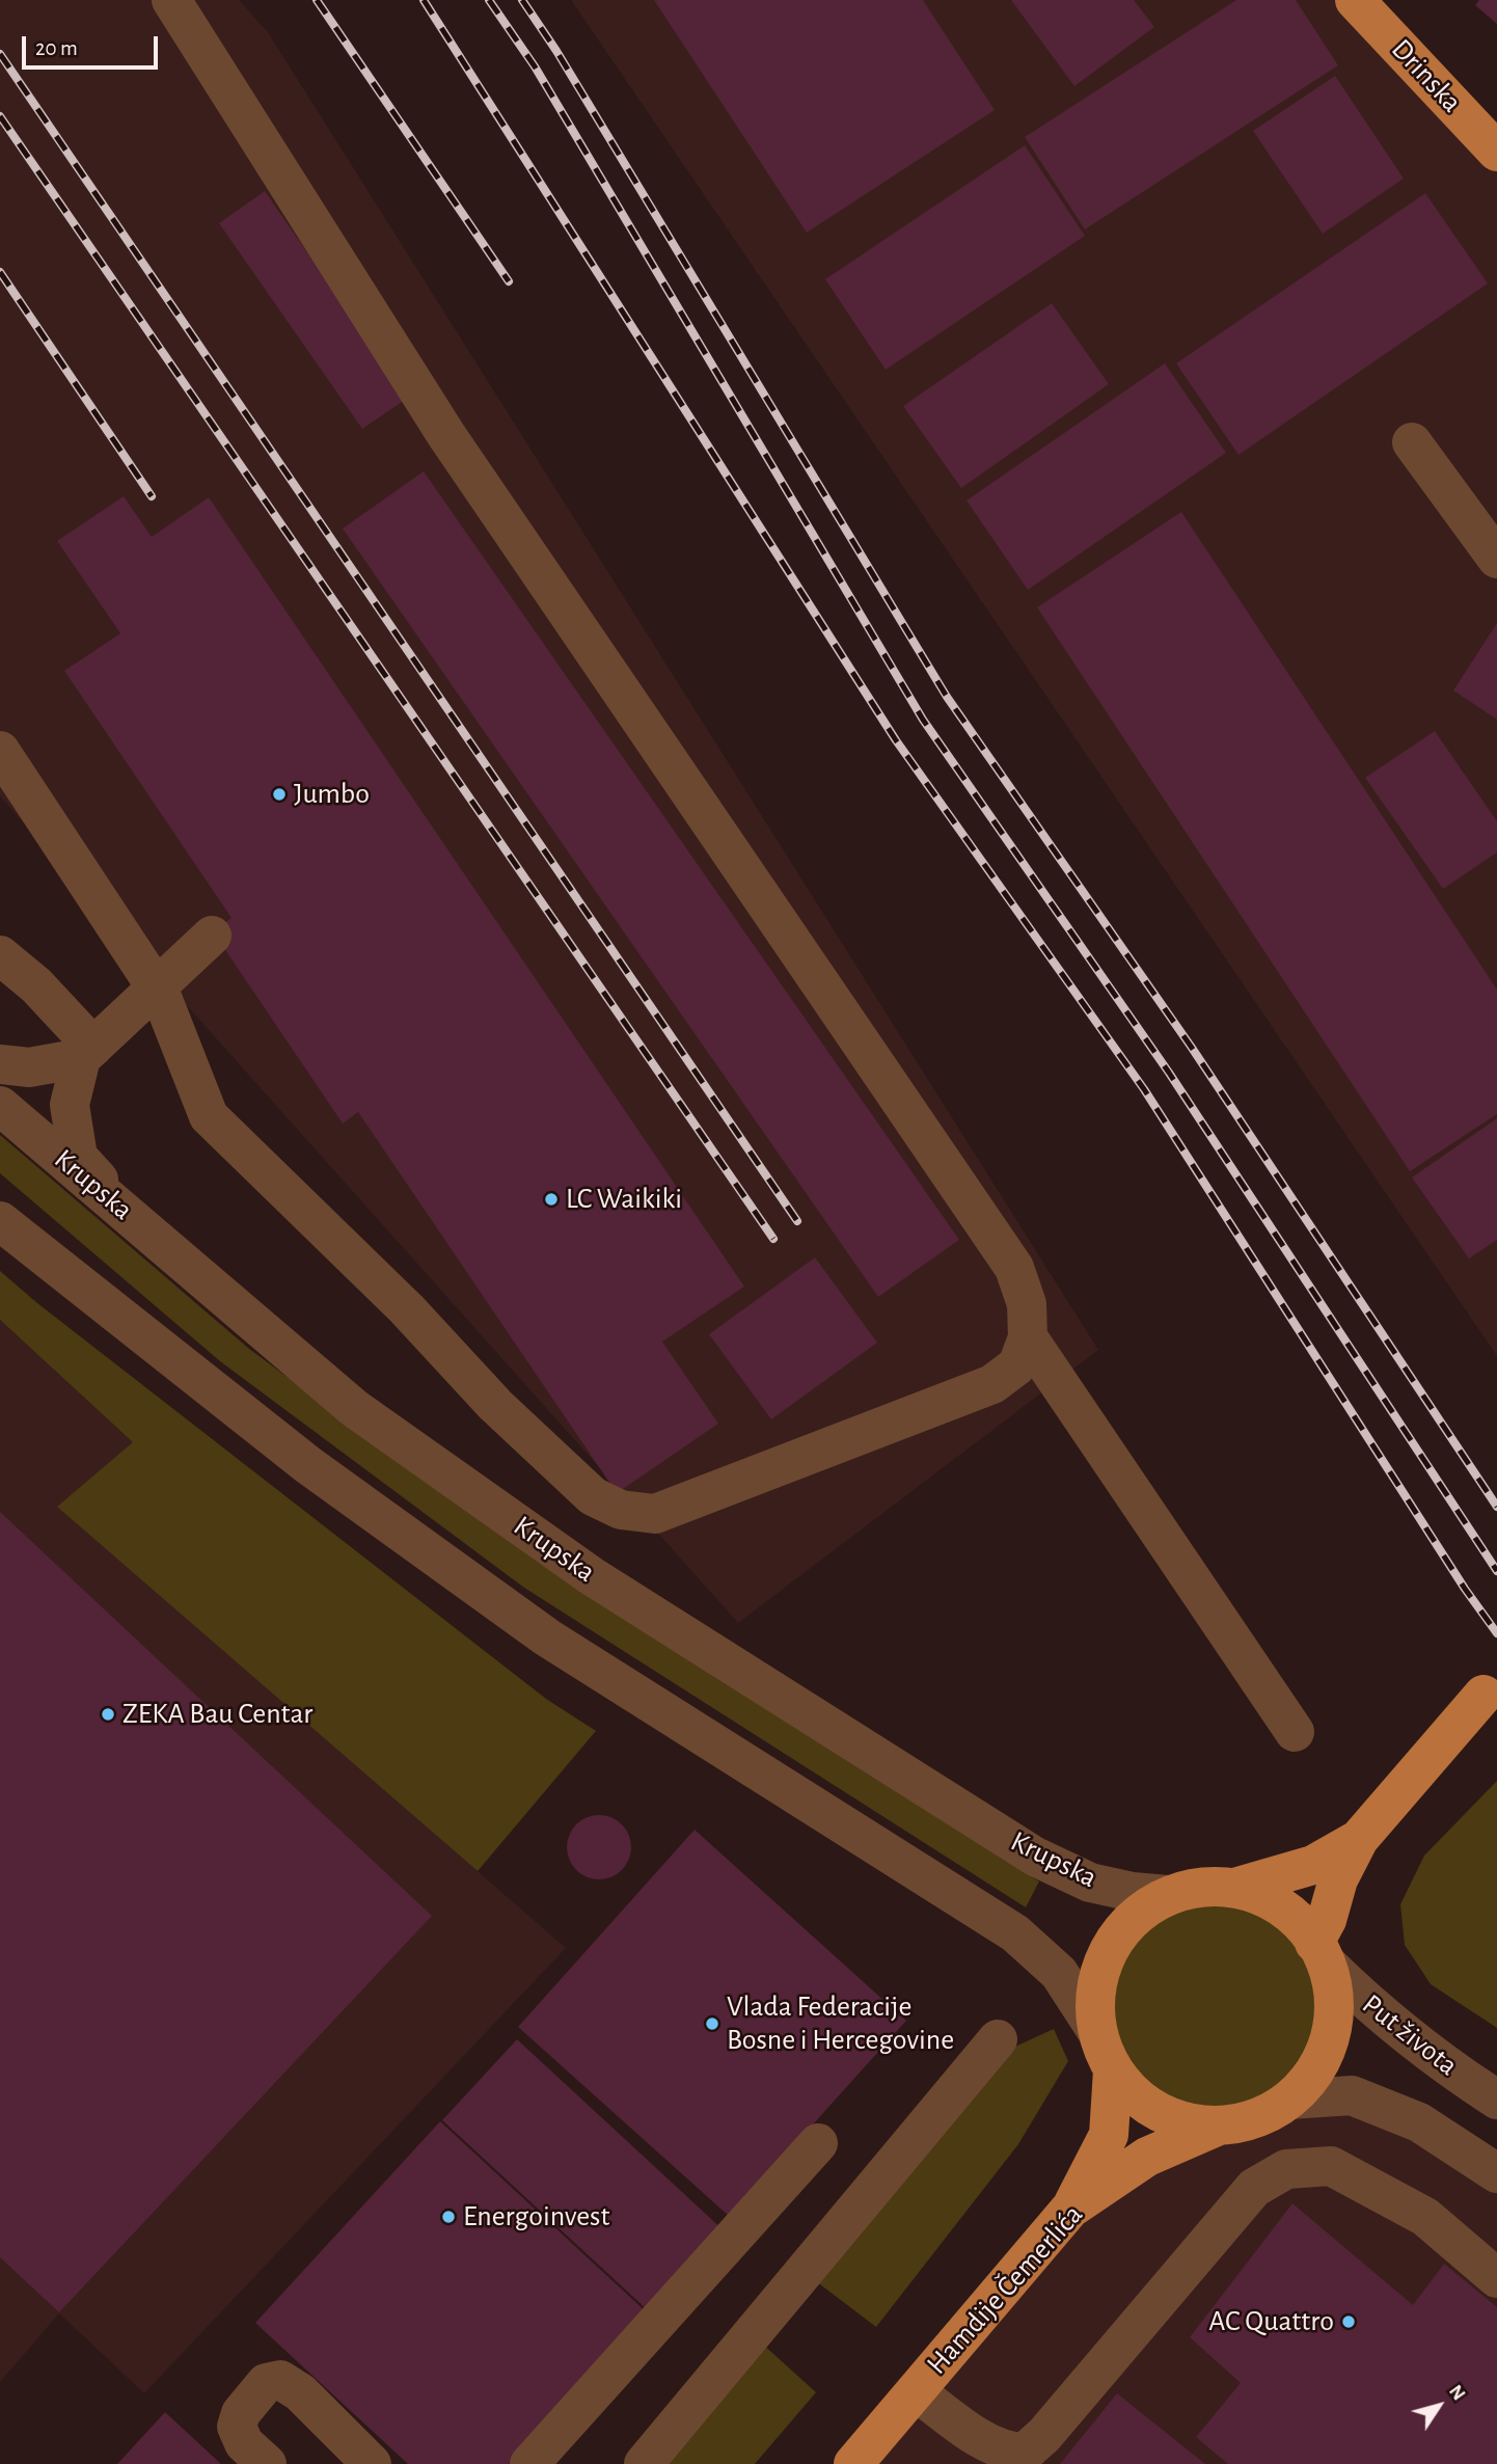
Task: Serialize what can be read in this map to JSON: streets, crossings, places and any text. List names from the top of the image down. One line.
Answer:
{"streets":{"main road":["Drinska","Hamdije Čemerlića"],"street":["Krupska","Put života"]},"crossings":[["Krupska","Put života"],["Krupska","Hamdije Čemerlića"],["Put života","Hamdije Čemerlića"]],"places":["Jumbo","LC Waikiki","ZEKA Bau Centar","Vlada Federacije Bosne i Hercegovine","Energoinvest","AC Quattro"],"scale_bar":"20 m","north":"top right"}
